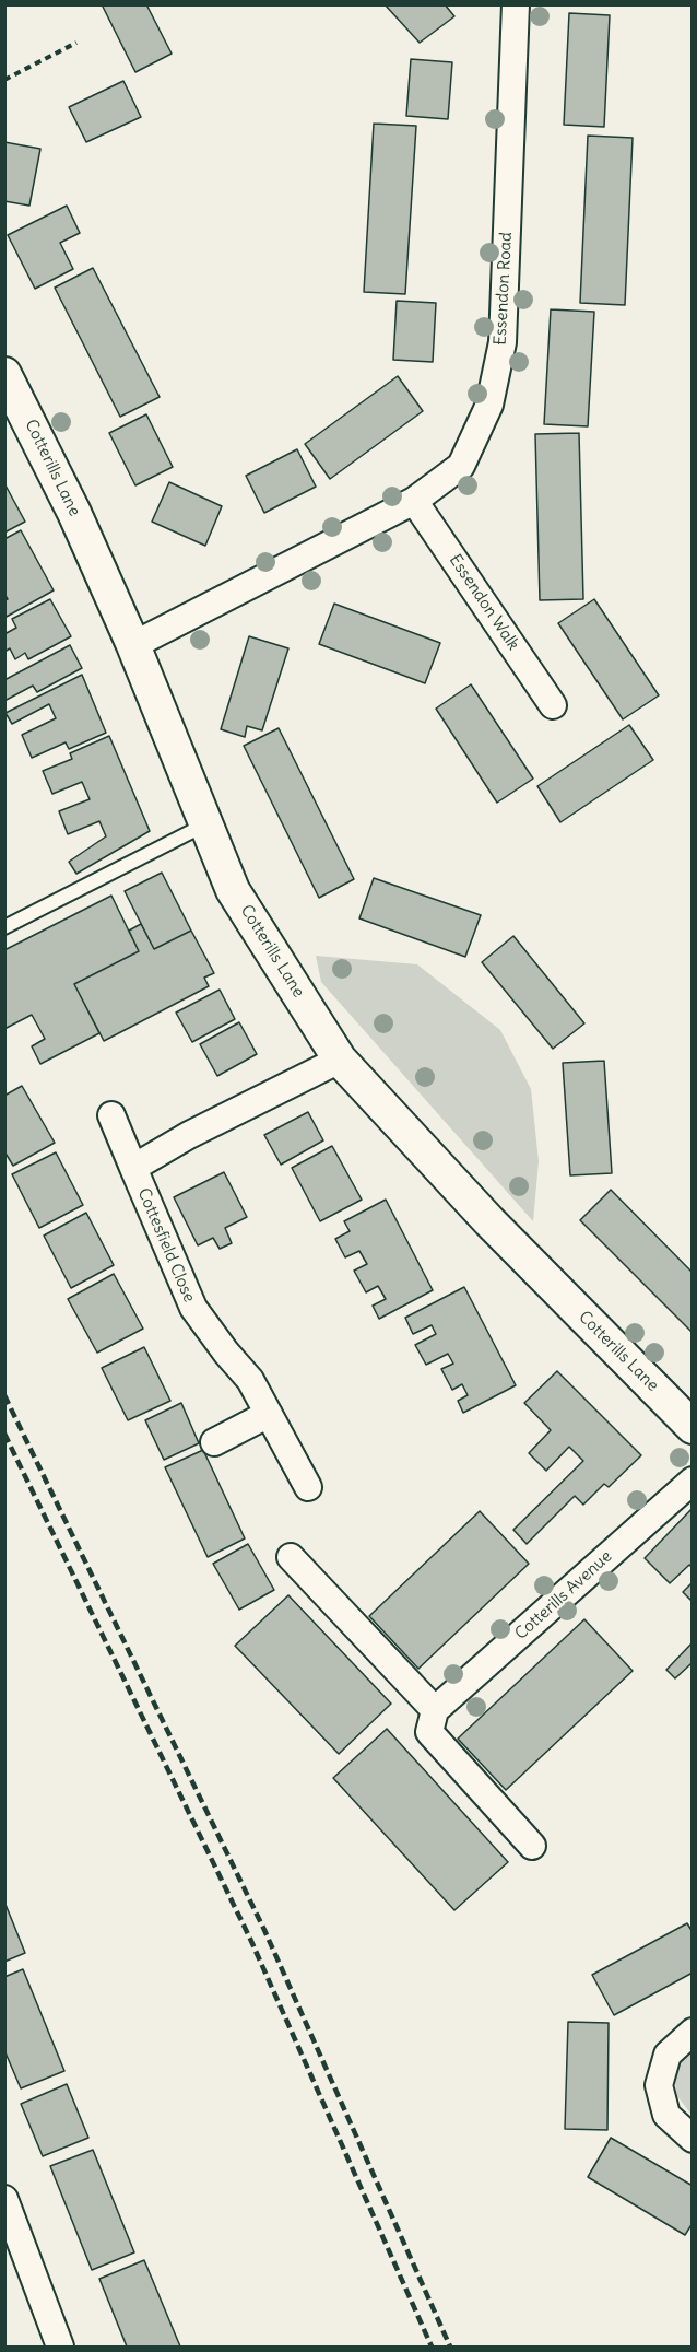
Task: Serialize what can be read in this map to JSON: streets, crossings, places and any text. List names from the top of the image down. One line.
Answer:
{"streets":{"street":["Essendon Road","Cotterills Lane","Essendon Walk","Cottesfield Close","Cotterills Avenue"]},"crossings":[["Essendon Road","Cotterills Lane"],["Essendon Road","Essendon Walk"],["Cotterills Lane","Cottesfield Close"]]}
